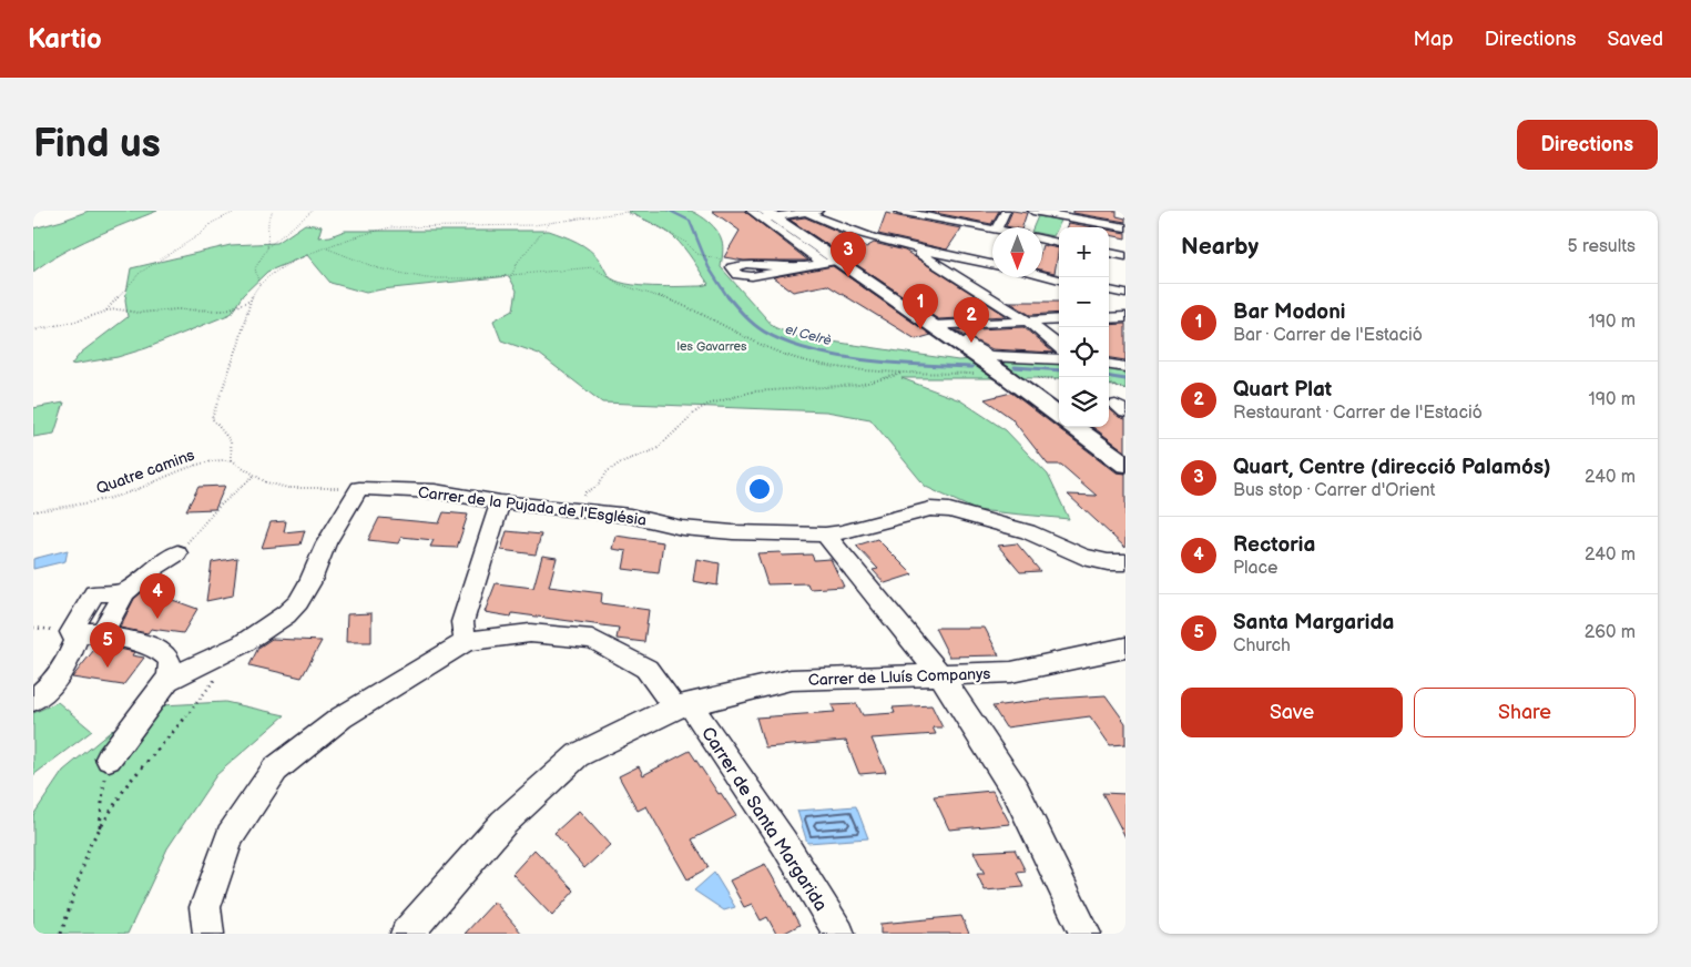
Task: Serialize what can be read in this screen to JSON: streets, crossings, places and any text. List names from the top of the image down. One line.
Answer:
{"streets":{"street":["Carrer de la Pujada de l'Església","Carrer de Lluís Companys","Carrer de Santa Margarida"],"path":["Quatre camins"]},"crossings":[["Carrer de Lluís Companys","Carrer de Santa Margarida"]],"water":["el Celrè"],"parks":["les Gavarres"],"north":"bottom","page":{"header":"Kartio","nav":["Map","Directions","Saved"],"buttons":["Directions",["Save","Share"]],"title":"Find us","heading":["Nearby","5 results"],"map_buttons":["+","−"],"pins":["3","1","2","4","5"],"list":[{"mark":"1","name":"Bar Modoni","note":"Bar · Carrer de l'Estació","value":"190 m"},{"mark":"2","name":"Quart Plat","note":"Restaurant · Carrer de l'Estació","value":"190 m"},{"mark":"3","name":"Quart, Centre (direcció Palamós)","note":"Bus stop · Carrer d'Orient","value":"240 m"},{"mark":"4","name":"Rectoria","note":"Place","value":"240 m"},{"mark":"5","name":"Santa Margarida","note":"Church","value":"260 m"}]}}
